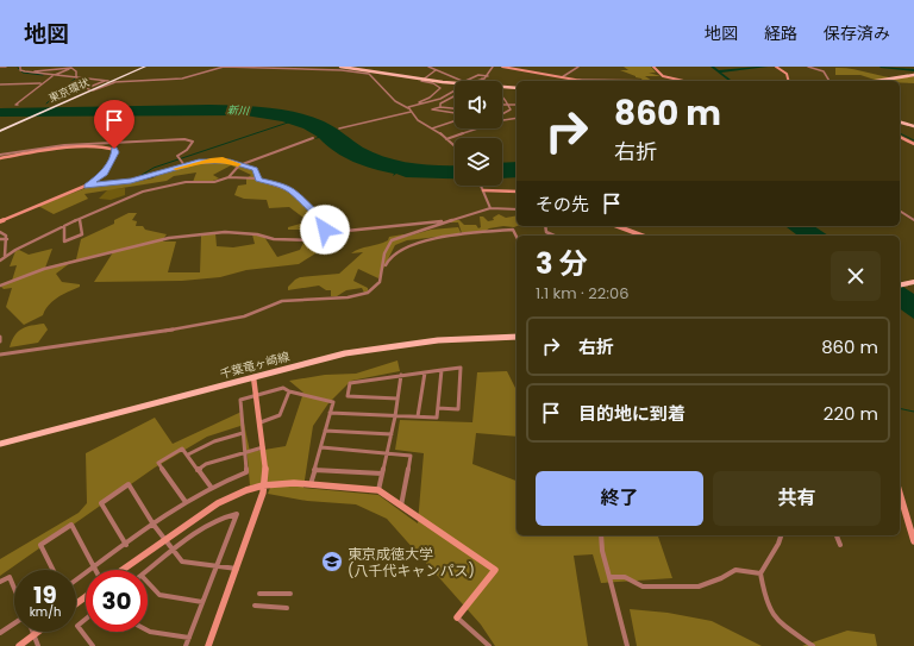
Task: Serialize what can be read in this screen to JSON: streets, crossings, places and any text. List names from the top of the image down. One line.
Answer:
{"streets":{"highway":["東京環状"],"main road":["千葉竜ヶ崎線"]},"water":["新川"],"places":{"school or university":["東京成徳大学 (八千代キャンパス)"]},"page":{"header":"地図","nav":["地図","経路","保存済み"],"turn":["860 m","右折"],"then":"その先","heading":["3 分","1.1 km · 22:06"],"list":[{"name":"右折","value":"860 m"},{"name":"目的地に到着","value":"220 m"}],"buttons":["終了","共有"],"speed":"19 km/h","limit":"30"}}
